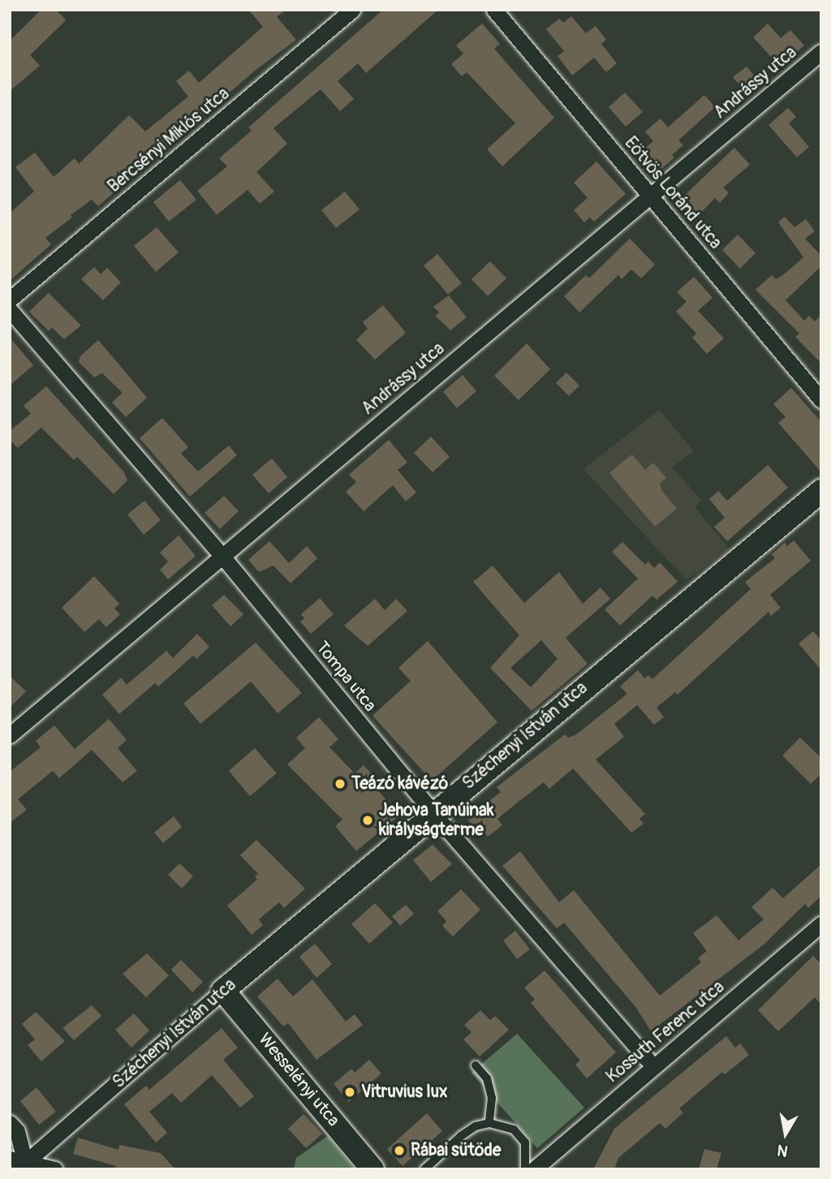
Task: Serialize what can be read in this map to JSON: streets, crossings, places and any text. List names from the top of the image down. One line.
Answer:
{"streets":{"street":["Andrássy utca","Bercsényi Miklós utca","Eötvös Loránd utca","Tompa utca","Széchenyi István utca","Kossuth Ferenc utca","Wesselényi utca"]},"crossings":[["Andrássy utca","Eötvös Loránd utca"],["Andrássy utca","Tompa utca"],["Tompa utca","Széchenyi István utca"],["Tompa utca","Kossuth Ferenc utca"],["Széchenyi István utca","Wesselényi utca"]],"places":["Teázó kávézó","Jehova Tanúinak királyságterme","Vitruvius lux","Rábai sütöde"],"north":"bottom"}
